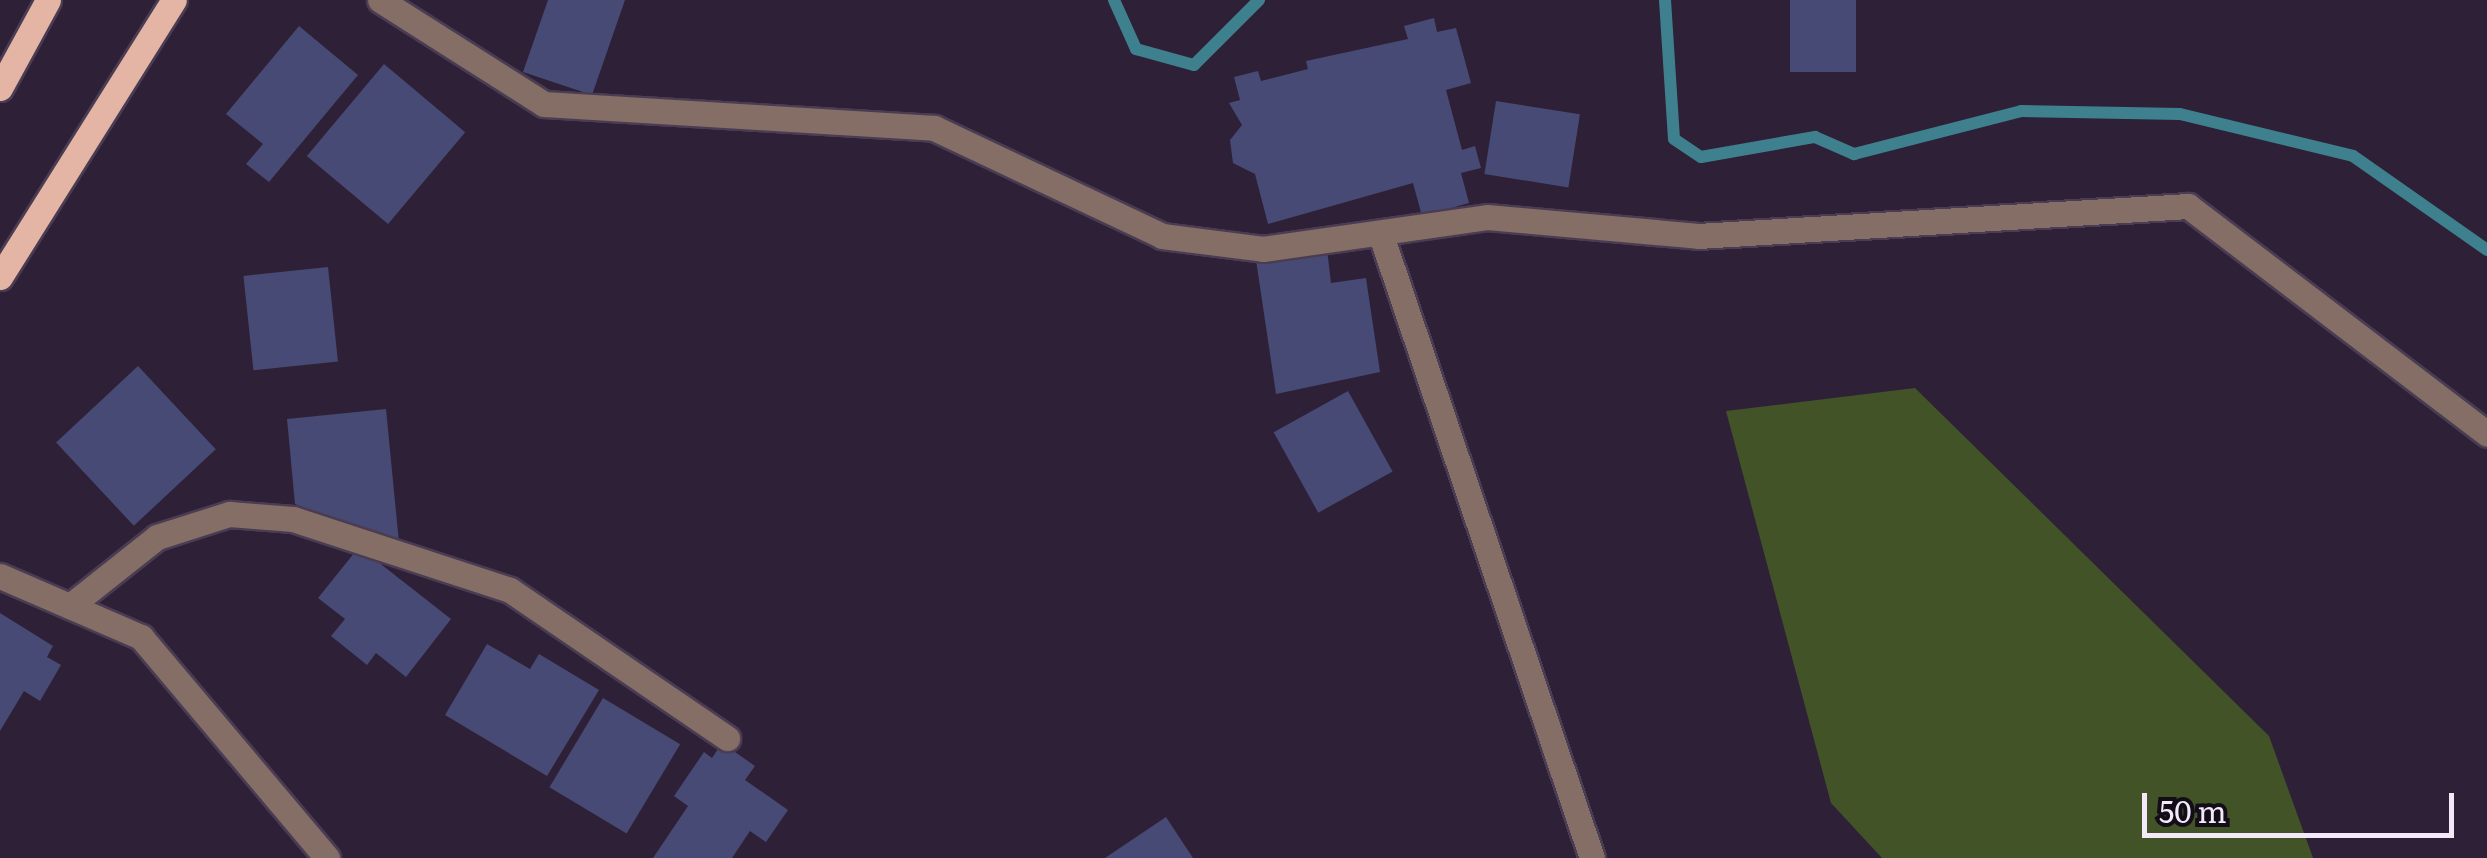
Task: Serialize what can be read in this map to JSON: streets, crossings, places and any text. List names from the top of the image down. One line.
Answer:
{"scale_bar":"50 m"}
